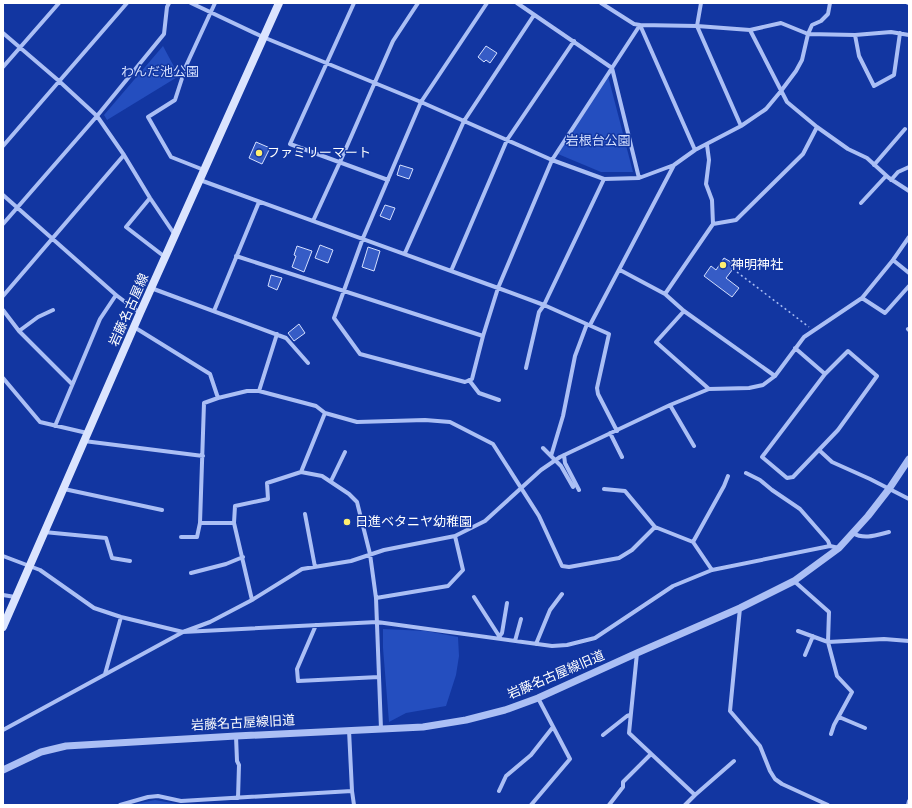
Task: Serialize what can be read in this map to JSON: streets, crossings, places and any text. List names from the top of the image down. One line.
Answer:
{"streets":{"main road":["岩藤名古屋線"],"street":["岩藤名古屋線旧道"]},"parks":["わんだ池公園","岩根台公園"],"places":["ファミリーマート","神明神社","日進ベタニヤ幼稚園"]}
